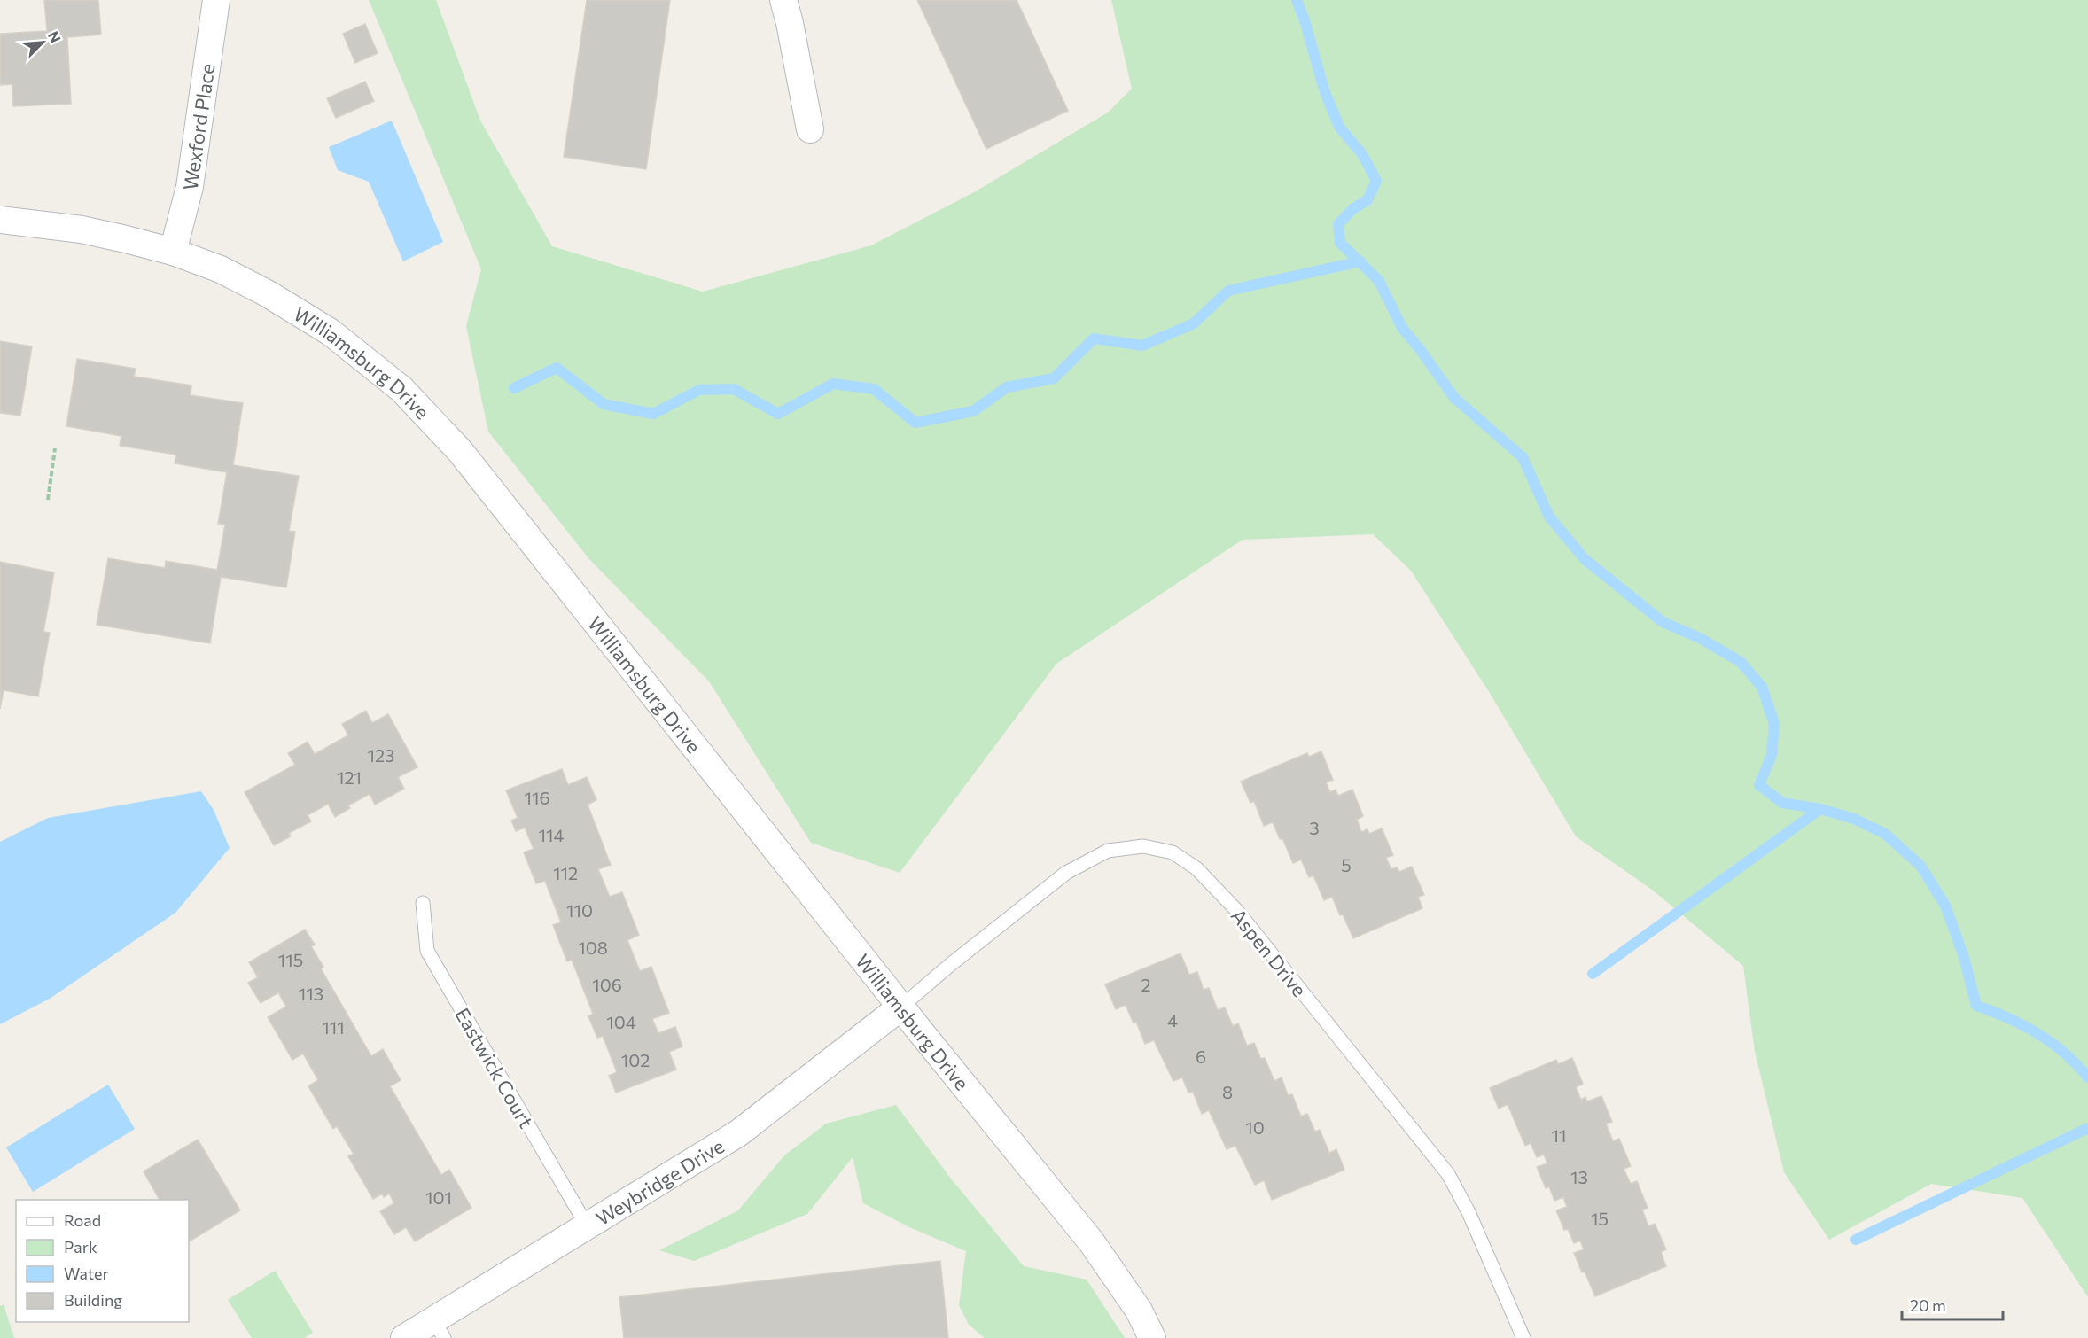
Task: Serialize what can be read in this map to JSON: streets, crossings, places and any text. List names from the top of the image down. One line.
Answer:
{"streets":{"street":["Wexford Place","Williamsburg Drive","Weybridge Drive"],"lane":["Aspen Drive","Eastwick Court"]},"crossings":[["Wexford Place","Williamsburg Drive"],["Williamsburg Drive","Aspen Drive"],["Williamsburg Drive","Weybridge Drive"],["Aspen Drive","Weybridge Drive"],["Eastwick Court","Weybridge Drive"]],"house_numbers":["123","121","116","3","114","5","112","110","108","115","106","2","113","4","104","111","6","102","8","10","11","13","101","15"],"legend":["Road","Park","Water","Building"],"scale_bar":"20 m","north":"top right"}
